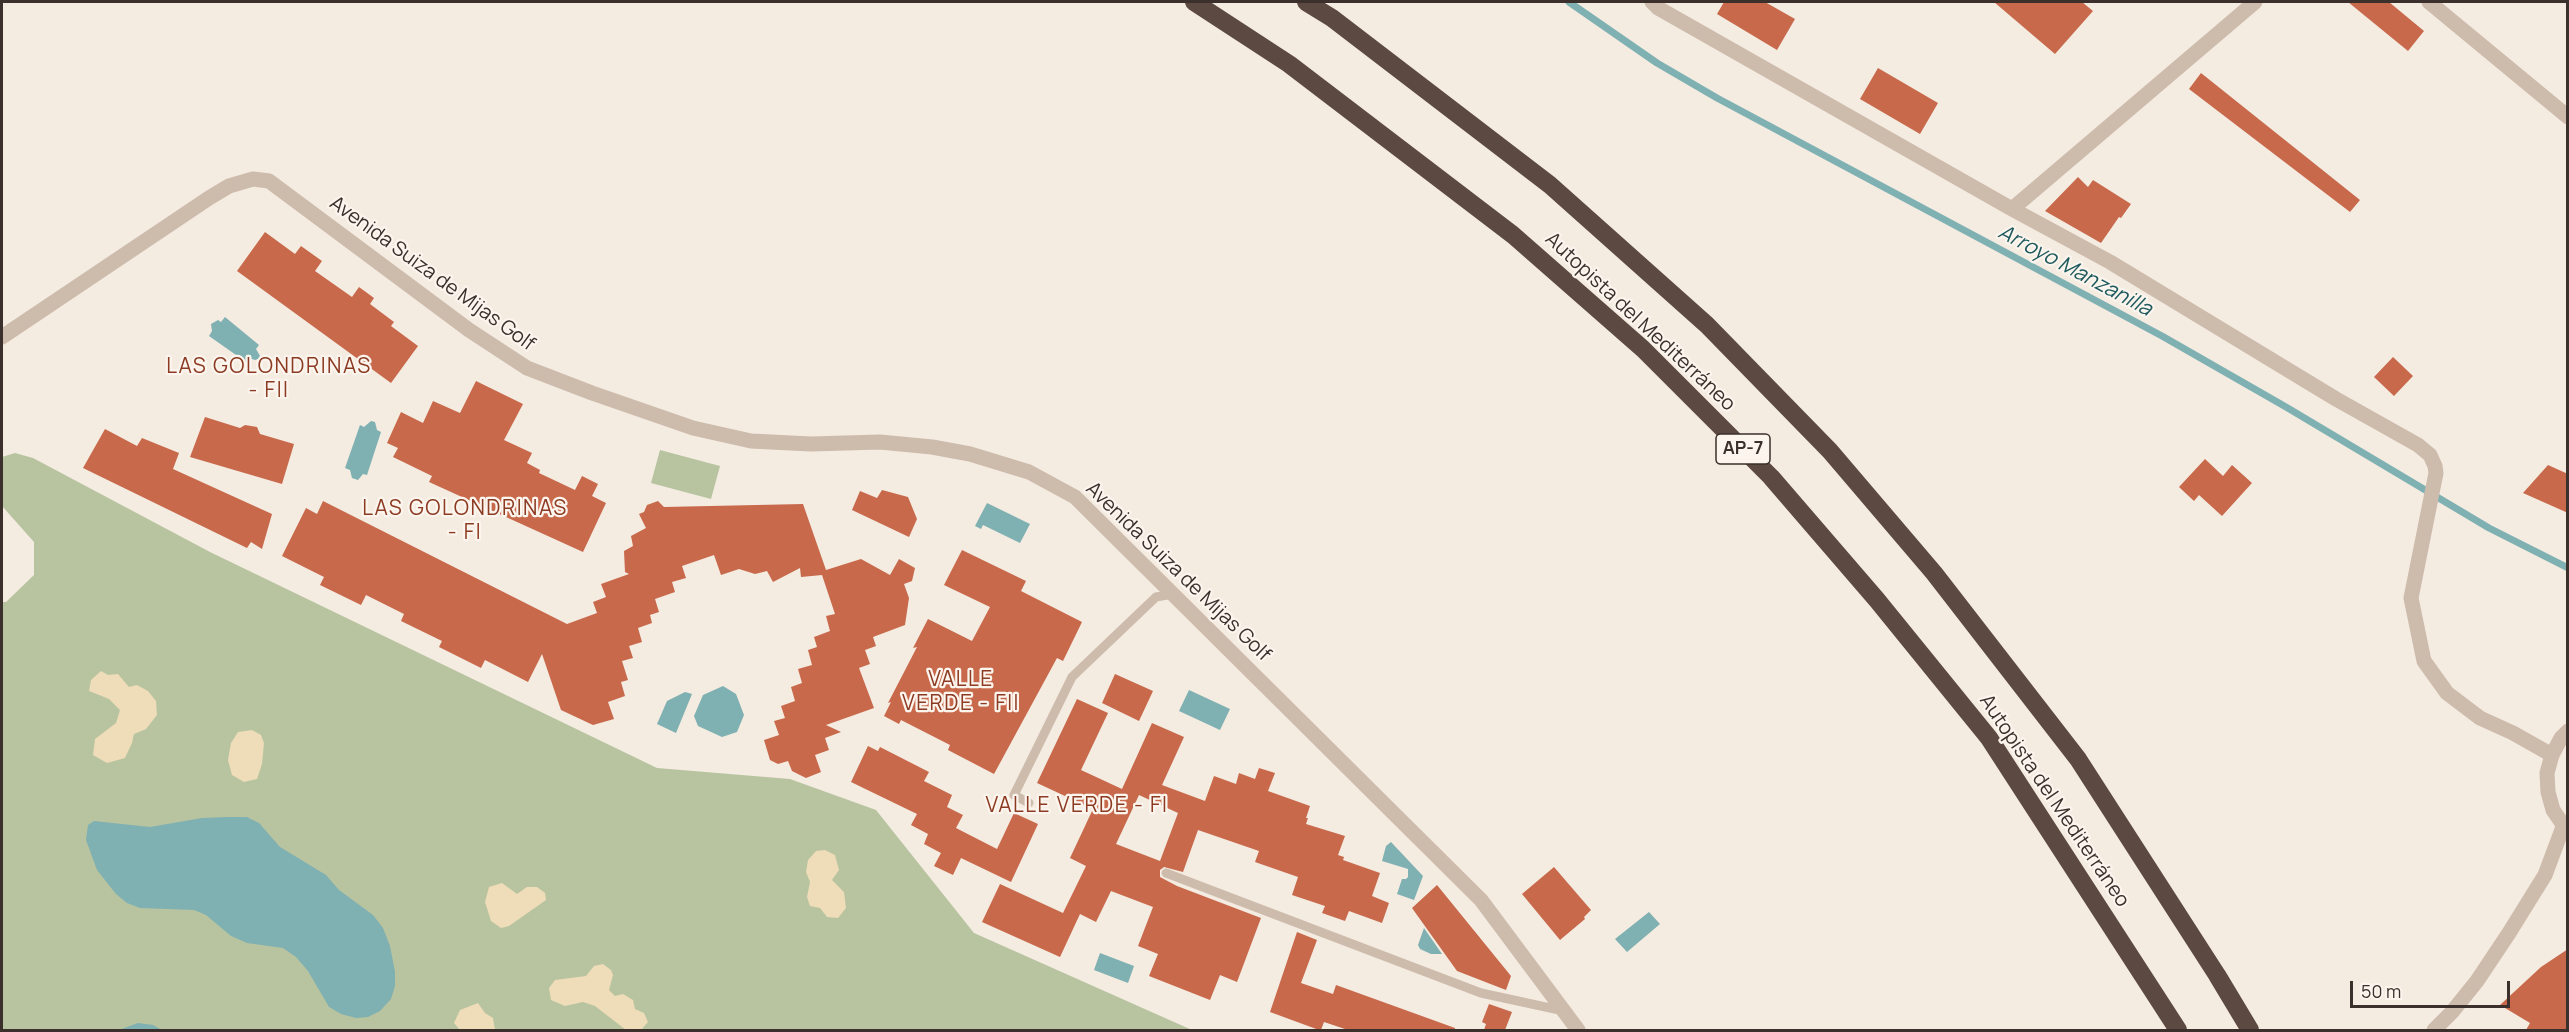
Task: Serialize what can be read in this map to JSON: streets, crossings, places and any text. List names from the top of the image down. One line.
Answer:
{"streets":{"highway":["Autopista del Mediterráneo","AP-7"],"street":["Avenida Suiza de Mijas Golf"]},"districts":["LAS GOLONDRINAS - FII","LAS GOLONDRINAS - FI","VALLE VERDE - FII","VALLE VERDE - FI"],"water":["Arroyo Manzanilla"],"scale_bar":"50 m"}
